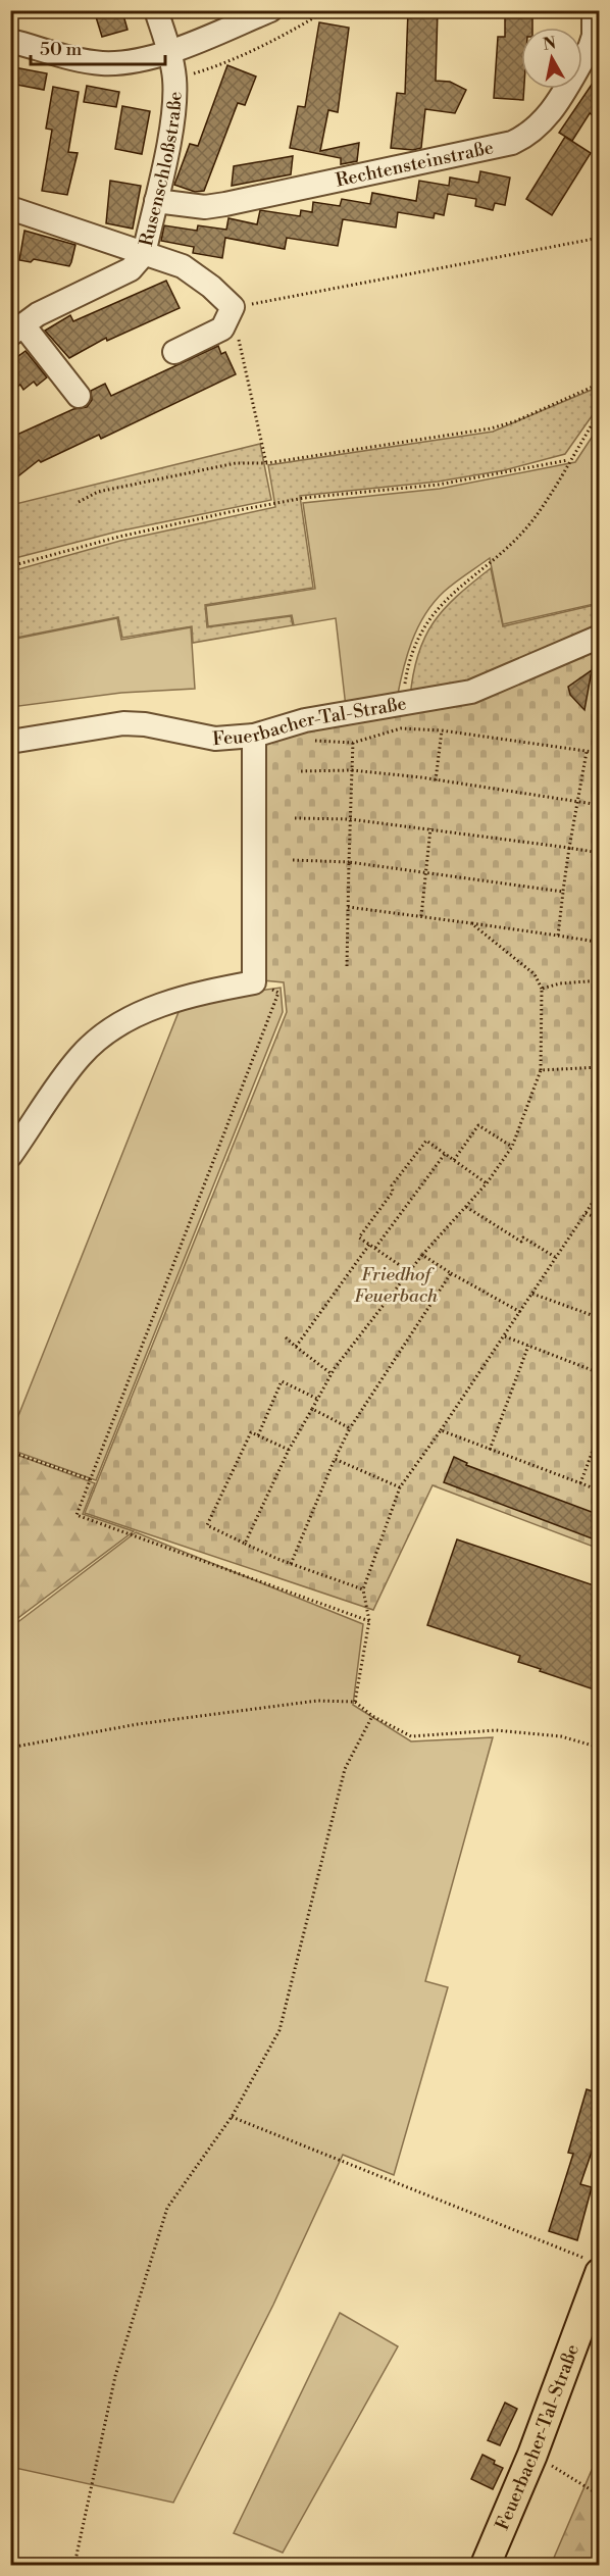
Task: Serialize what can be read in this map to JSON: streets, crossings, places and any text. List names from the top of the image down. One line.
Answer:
{"streets":{"main road":["Feuerbacher-Tal-Straße"],"street":["Rechtensteinstraße","Rusenschloßstraße"]},"crossings":[["Rechtensteinstraße","Rusenschloßstraße"]],"parks":["Friedhof Feuerbach"],"scale_bar":"50 m","north":"top"}
